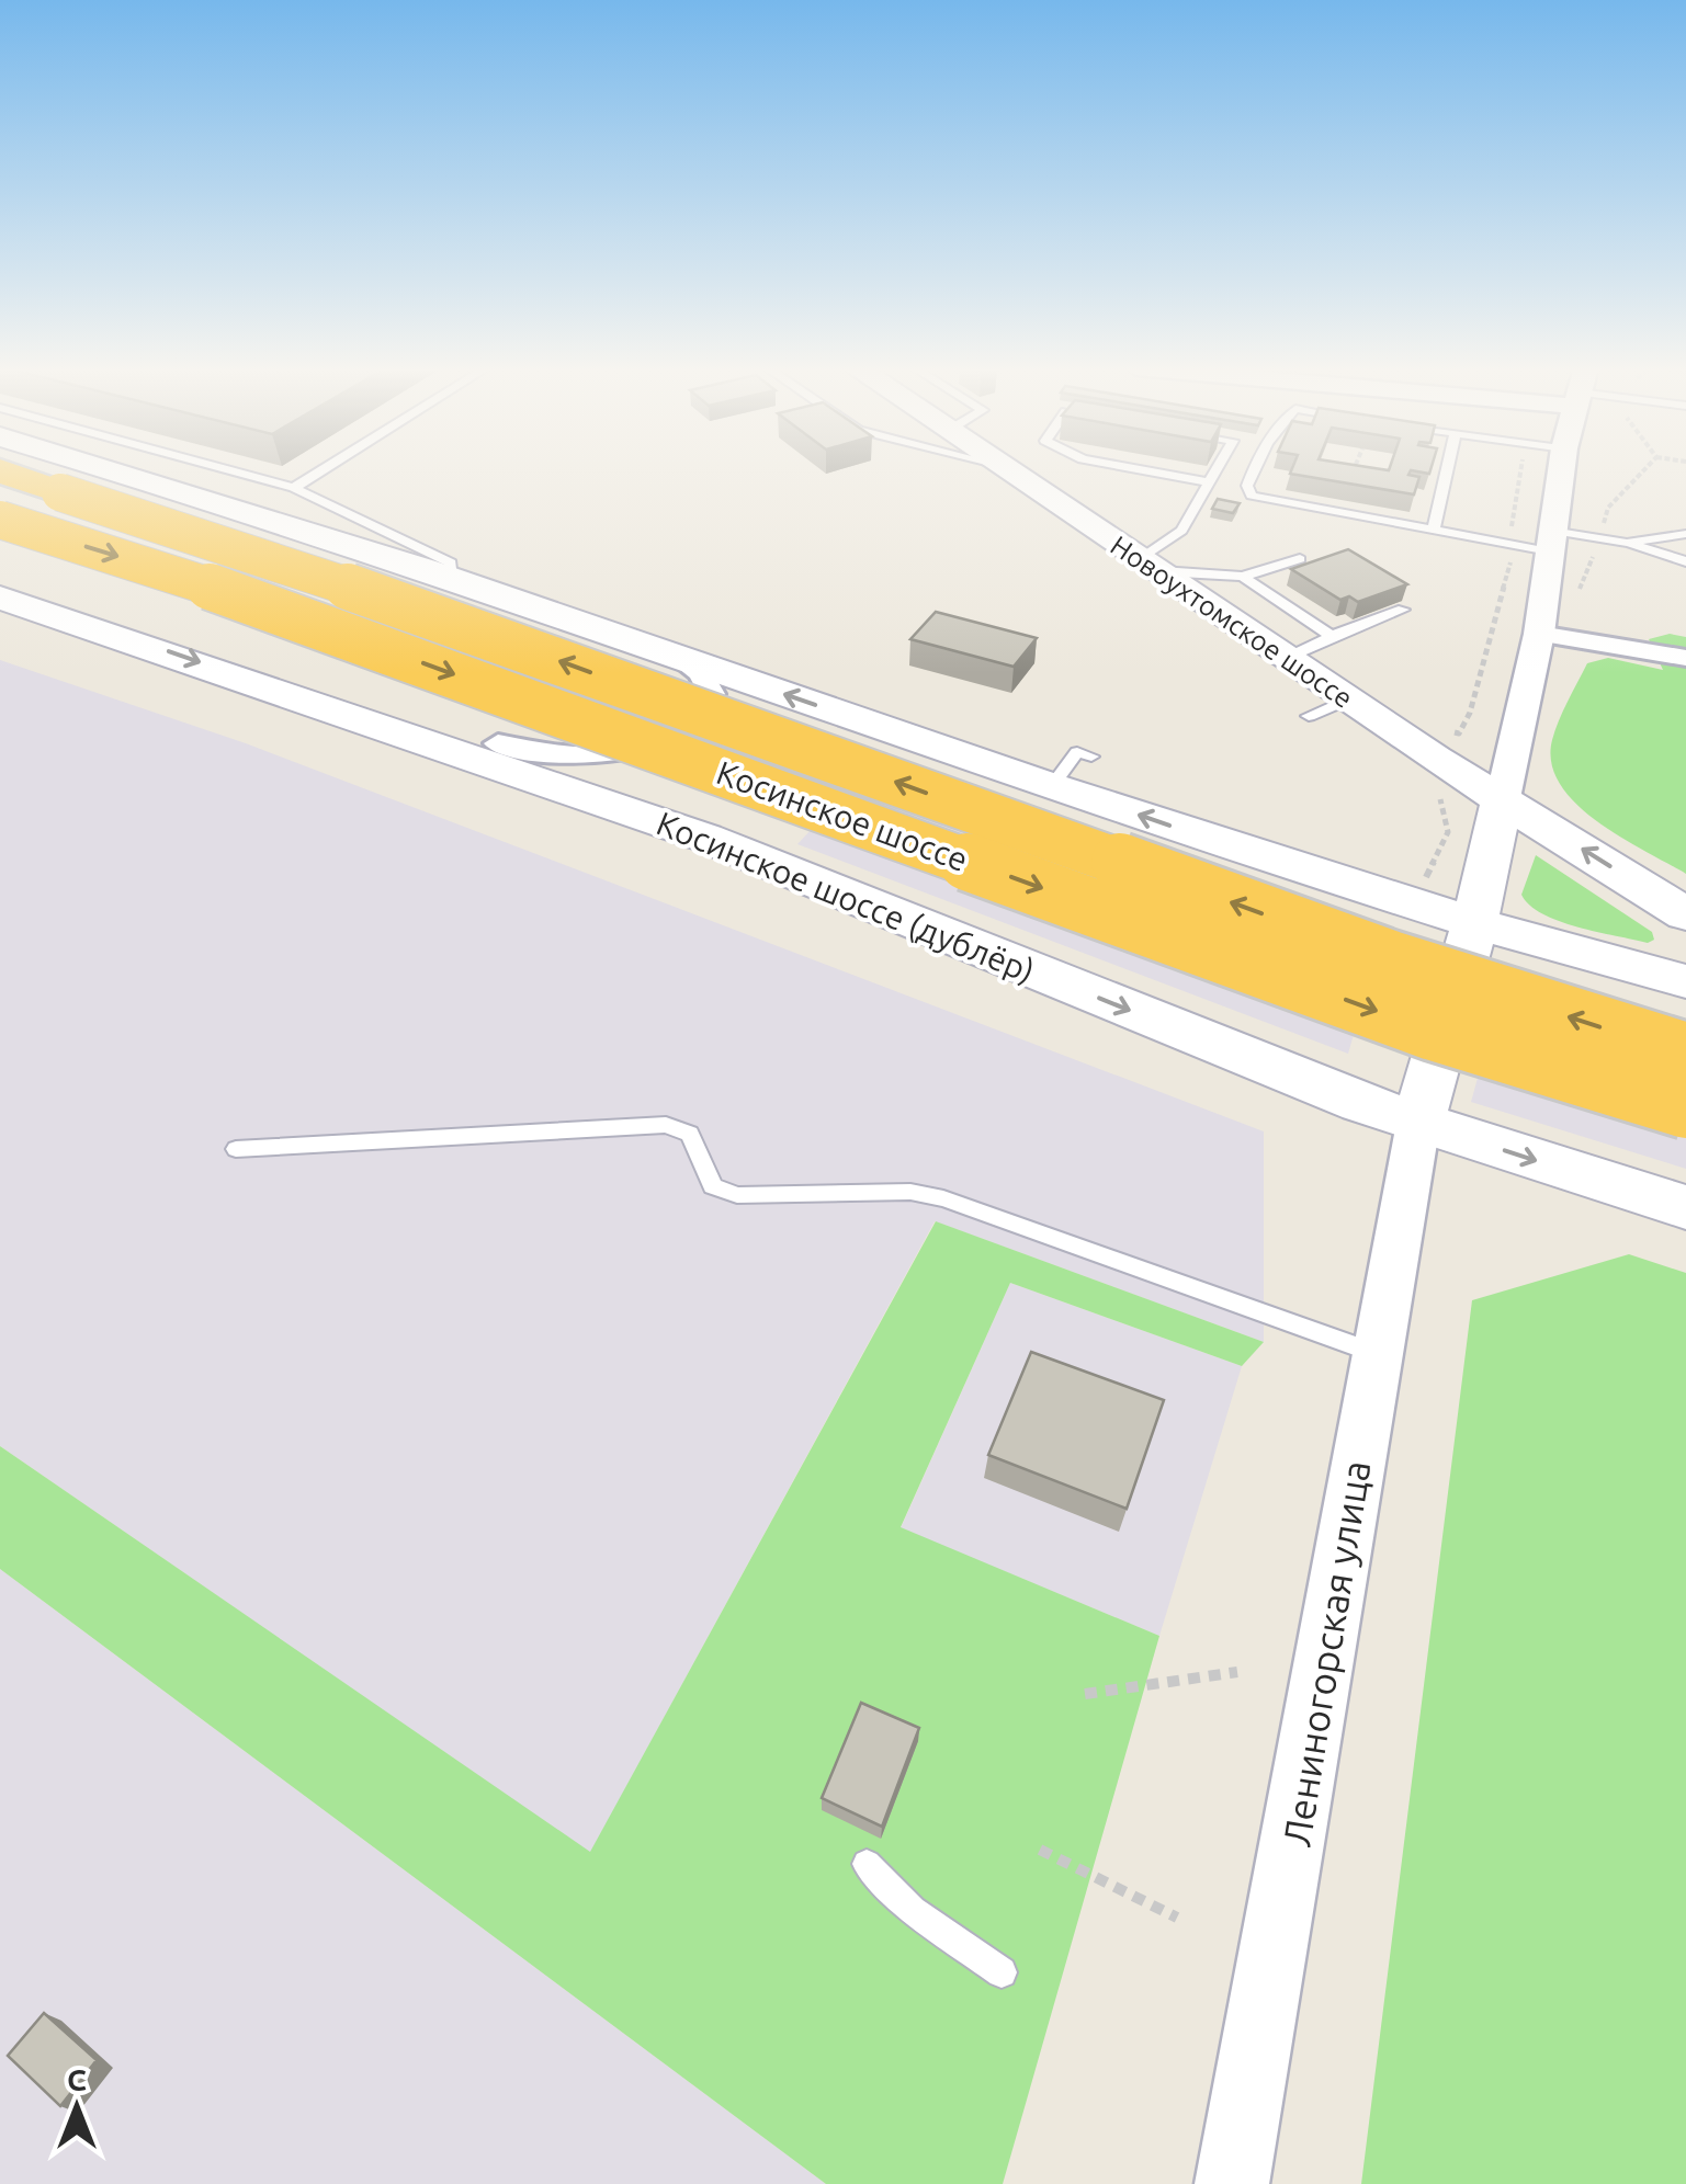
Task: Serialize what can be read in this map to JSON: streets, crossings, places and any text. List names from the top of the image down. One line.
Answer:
{"streets":{"highway":["Косинское шоссе"],"main road":["Новоухтомское шоссе","Косинское шоссе (дублёр)"],"street":["Лениногорская улица"]},"crossings":[["Косинское шоссе (дублёр)","Лениногорская улица"]],"north":"top"}
